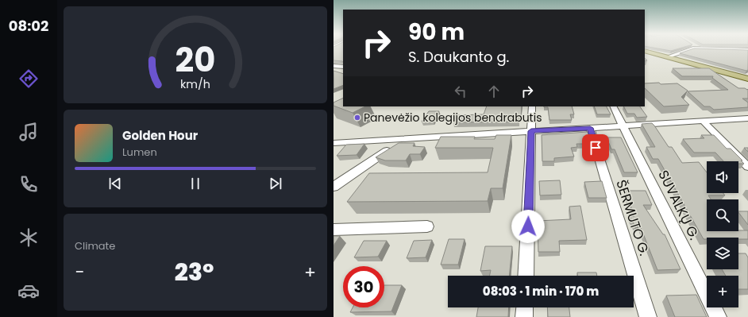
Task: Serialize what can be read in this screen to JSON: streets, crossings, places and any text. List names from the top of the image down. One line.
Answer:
{"streets":{"street":["SUVALKŲ G.","ŠERMUTO G."]},"places":["Panevėžio kolegijos bendrabutis"],"page":{"tabs":"08:02","turn":["90 m","S. Daukanto g."],"song":["Golden Hour","Lumen"],"map_buttons":"+","tile":"Climate","heat":["−","23°","+"],"limit":"30","trip":"08:03 · 1 min · 170 m","gauge":["20","km/h"]}}
